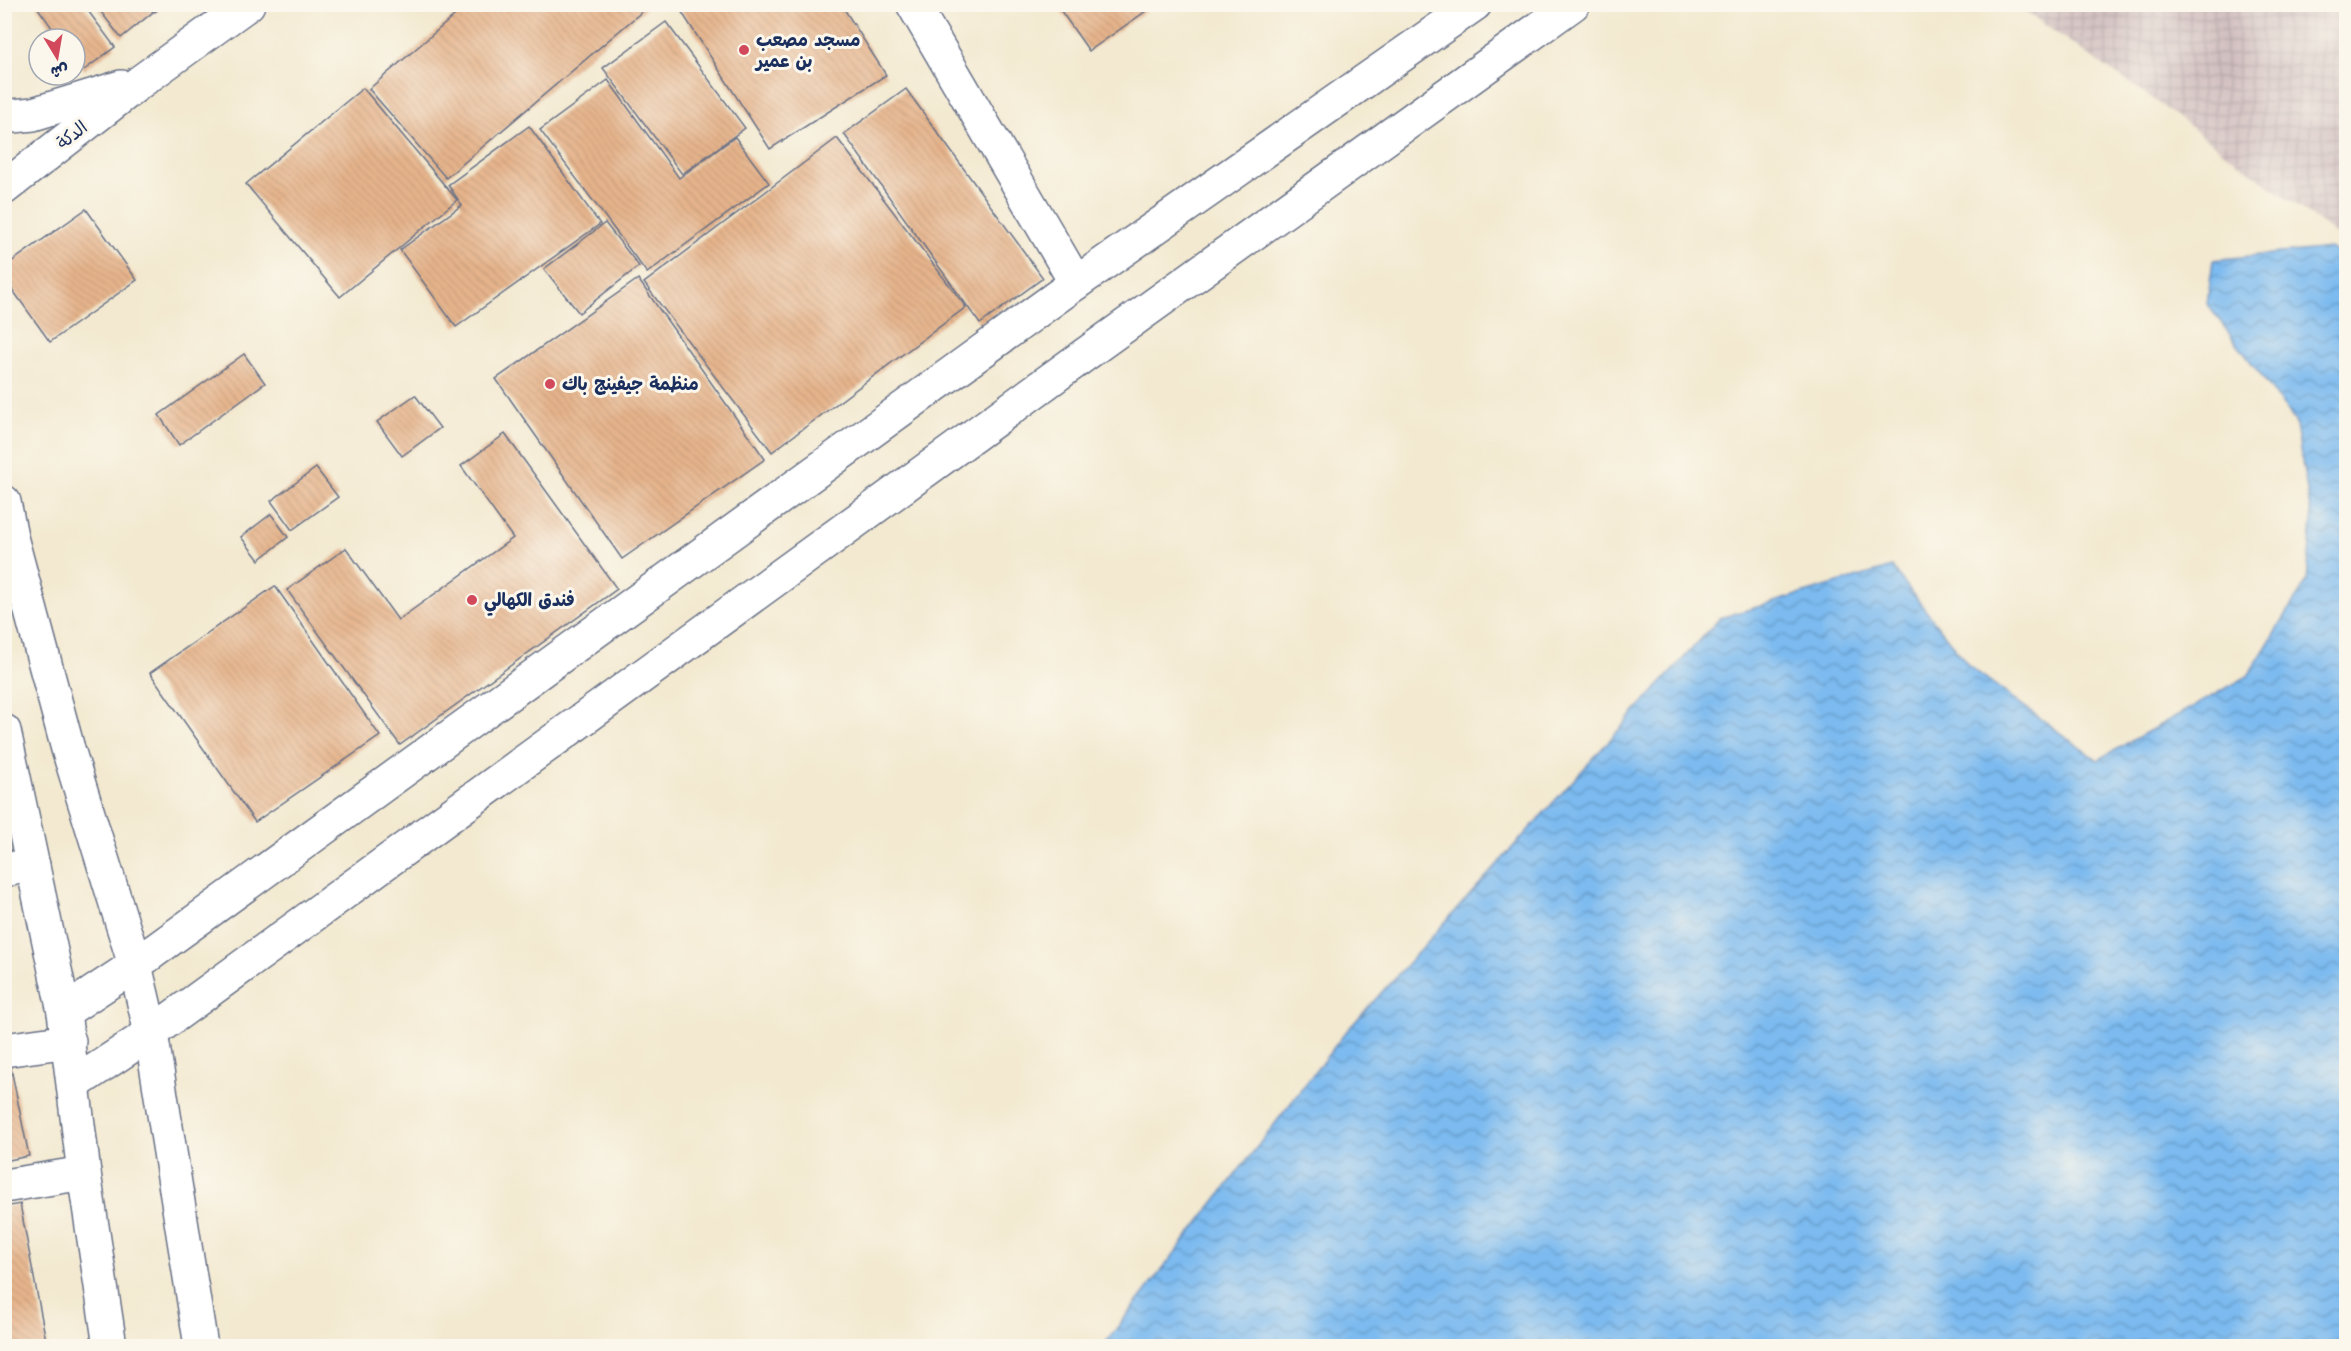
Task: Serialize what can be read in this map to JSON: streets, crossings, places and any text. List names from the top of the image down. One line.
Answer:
{"streets":{"main road":["الدكة"]},"places":["مسجد مصعب بن عمير","منظمة جيفينج باك","فندق الكهالي"],"north":"bottom"}
